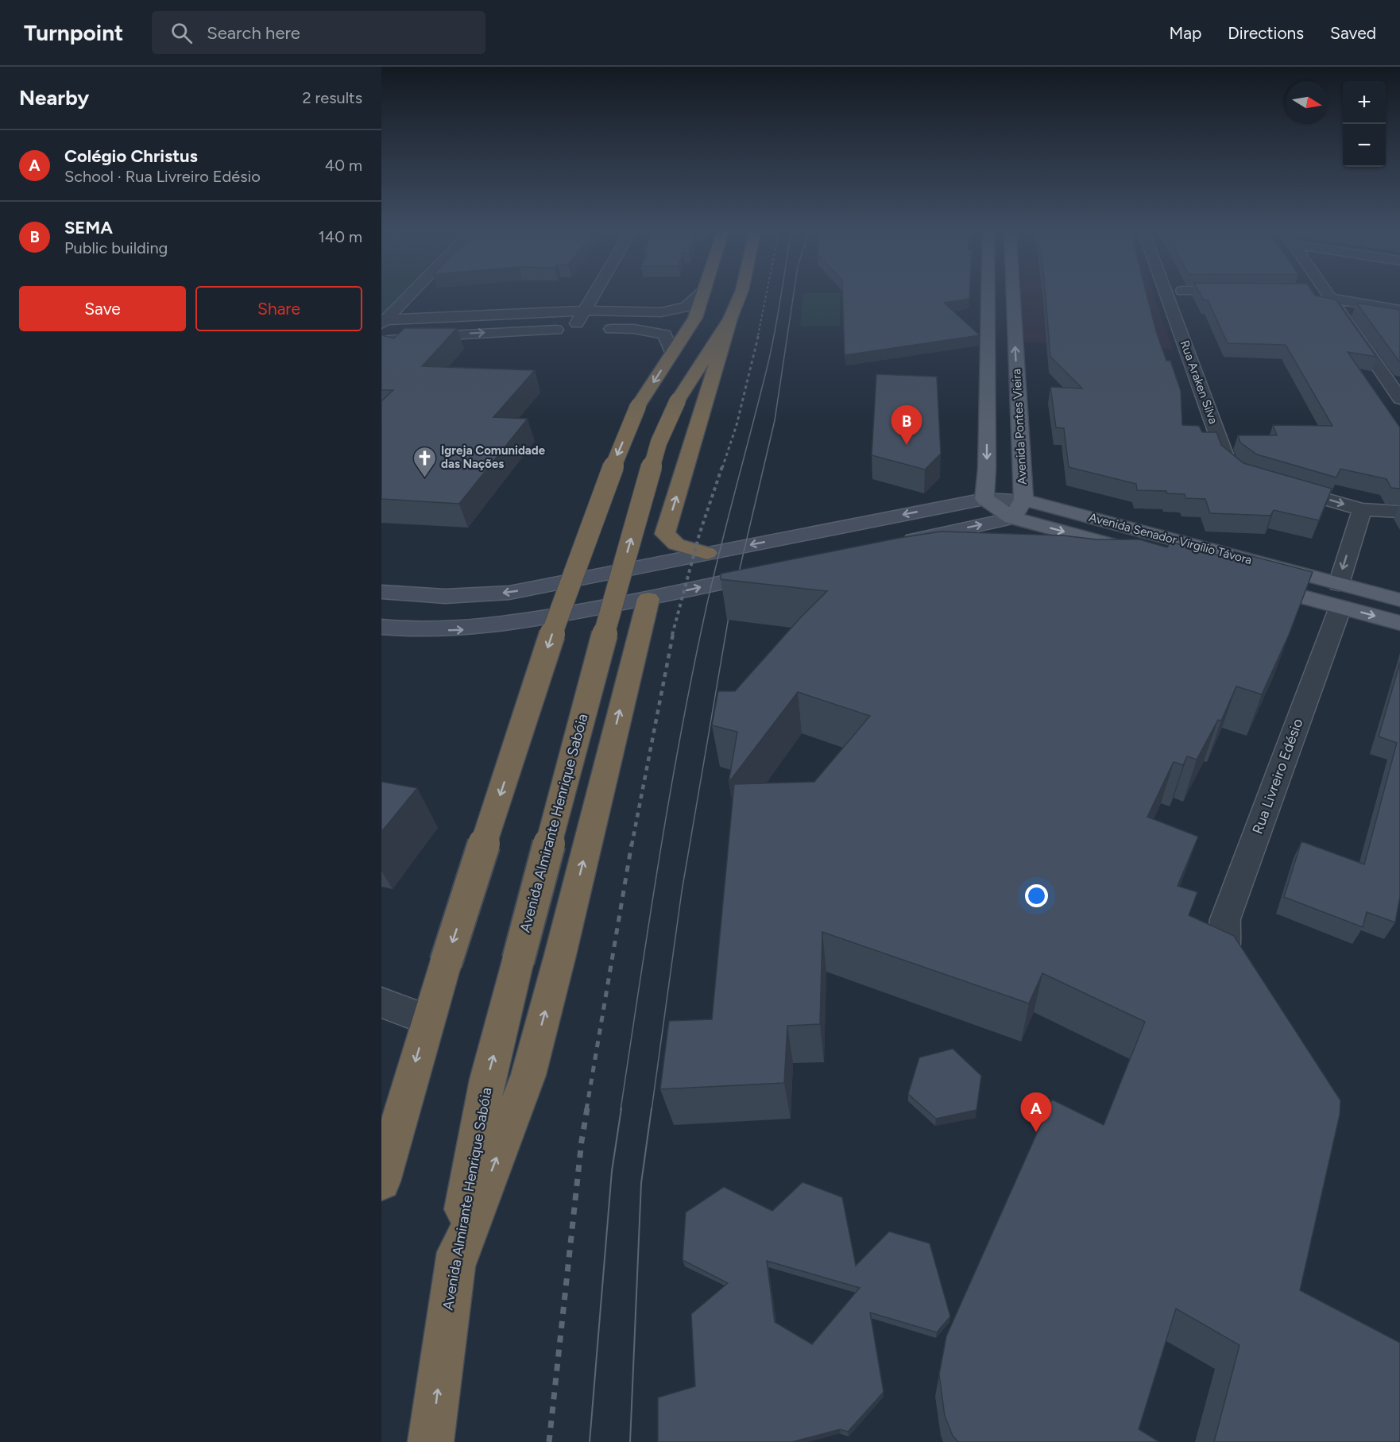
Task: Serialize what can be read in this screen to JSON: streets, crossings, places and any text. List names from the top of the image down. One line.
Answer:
{"streets":{"highway":["Avenida Almirante Henrique Sabóia"],"main road":["Avenida Pontes Vieira","Avenida Senador Virgílio Távora"],"street":["Rua Araken Silva","Rua Livreiro Edésio"]},"crossings":[["Avenida Pontes Vieira","Avenida Senador Virgílio Távora"],["Avenida Senador Virgílio Távora","Rua Livreiro Edésio"]],"places":{"church":["Igreja Comunidade das Nações"]},"north":"right","page":{"header":"Turnpoint","search":"Search here","nav":["Map","Directions","Saved"],"heading":["Nearby","2 results"],"map_buttons":["+","−"],"list":[{"mark":"A","name":"Colégio Christus","note":"School · Rua Livreiro Edésio","value":"40 m"},{"mark":"B","name":"SEMA","note":"Public building","value":"140 m"}],"buttons":["Save","Share"],"pins":["B","A"]}}
